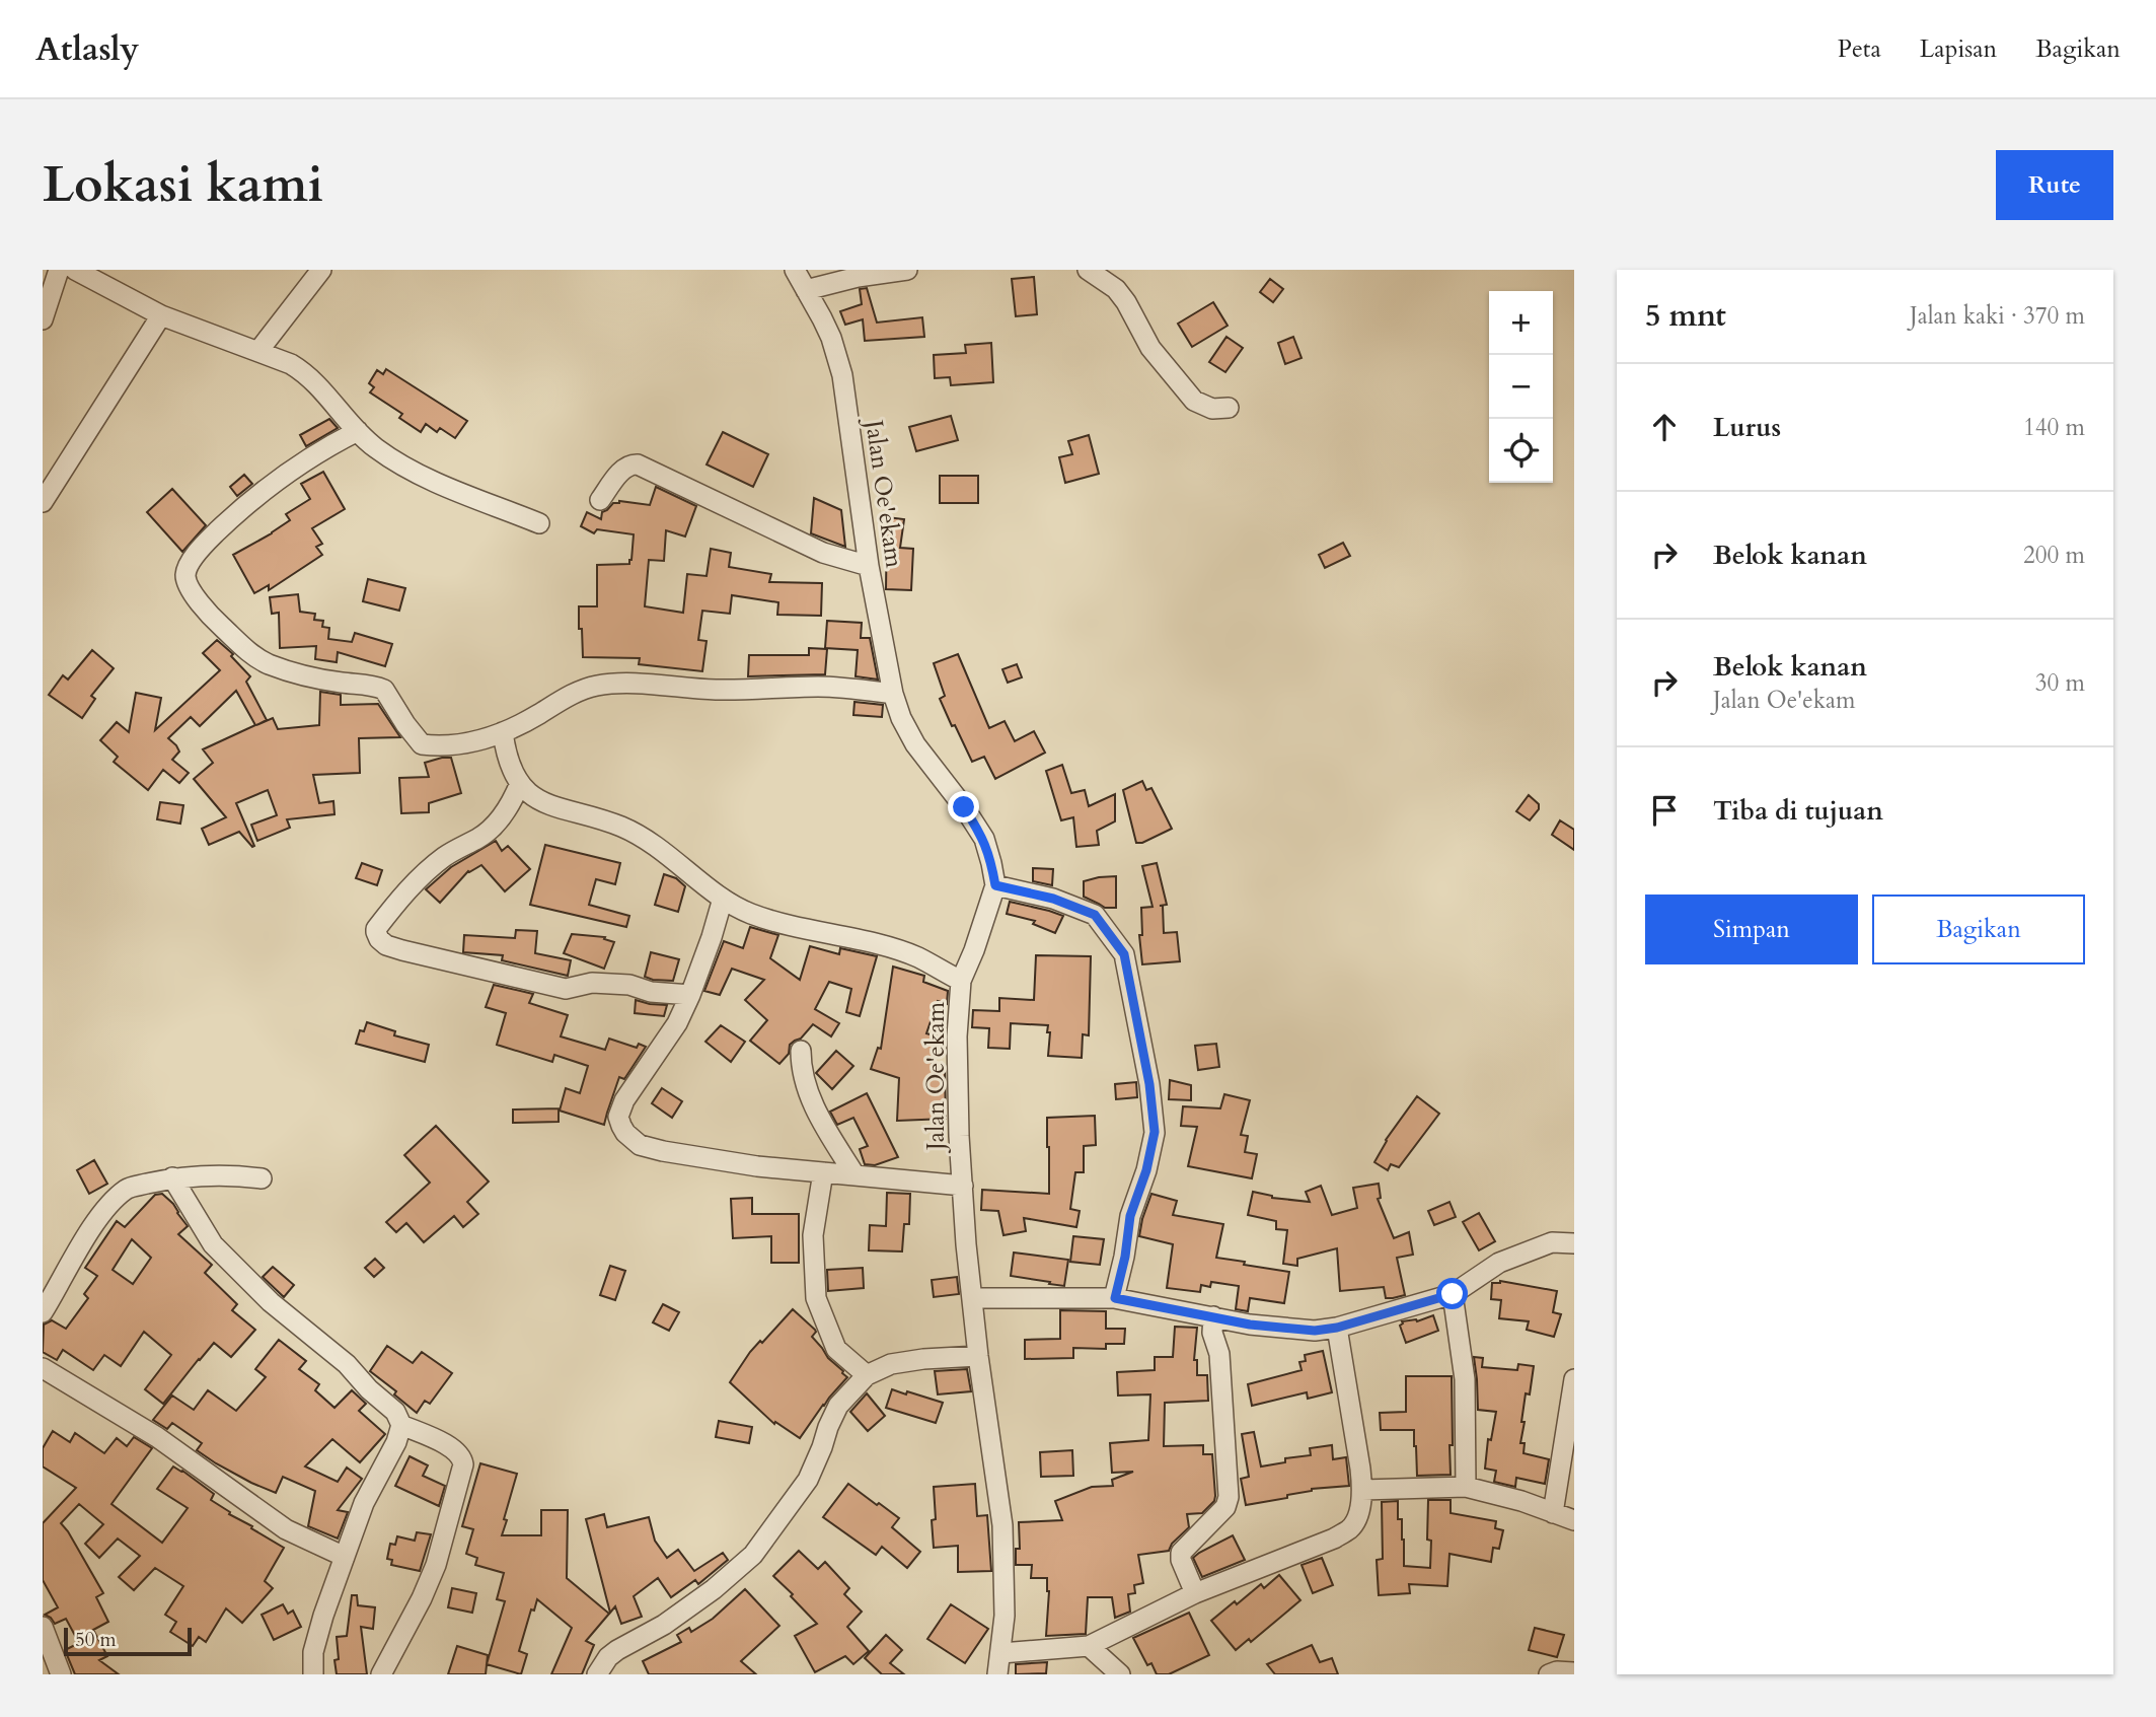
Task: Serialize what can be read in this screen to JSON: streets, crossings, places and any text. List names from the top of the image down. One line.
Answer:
{"streets":{"street":["Jalan Oe'ekam"]},"scale_bar":"50 m","page":{"header":"Atlasly","nav":["Peta","Lapisan","Bagikan"],"buttons":["Rute",["Simpan","Bagikan"]],"title":"Lokasi kami","heading":["5 mnt","Jalan kaki · 370 m"],"map_buttons":["+","−"],"list":[["Lurus","140 m"],["Belok kanan","200 m"],["Belok kanan","Jalan Oe'ekam","30 m"],"Tiba di tujuan"],"scale":"50 m"}}
